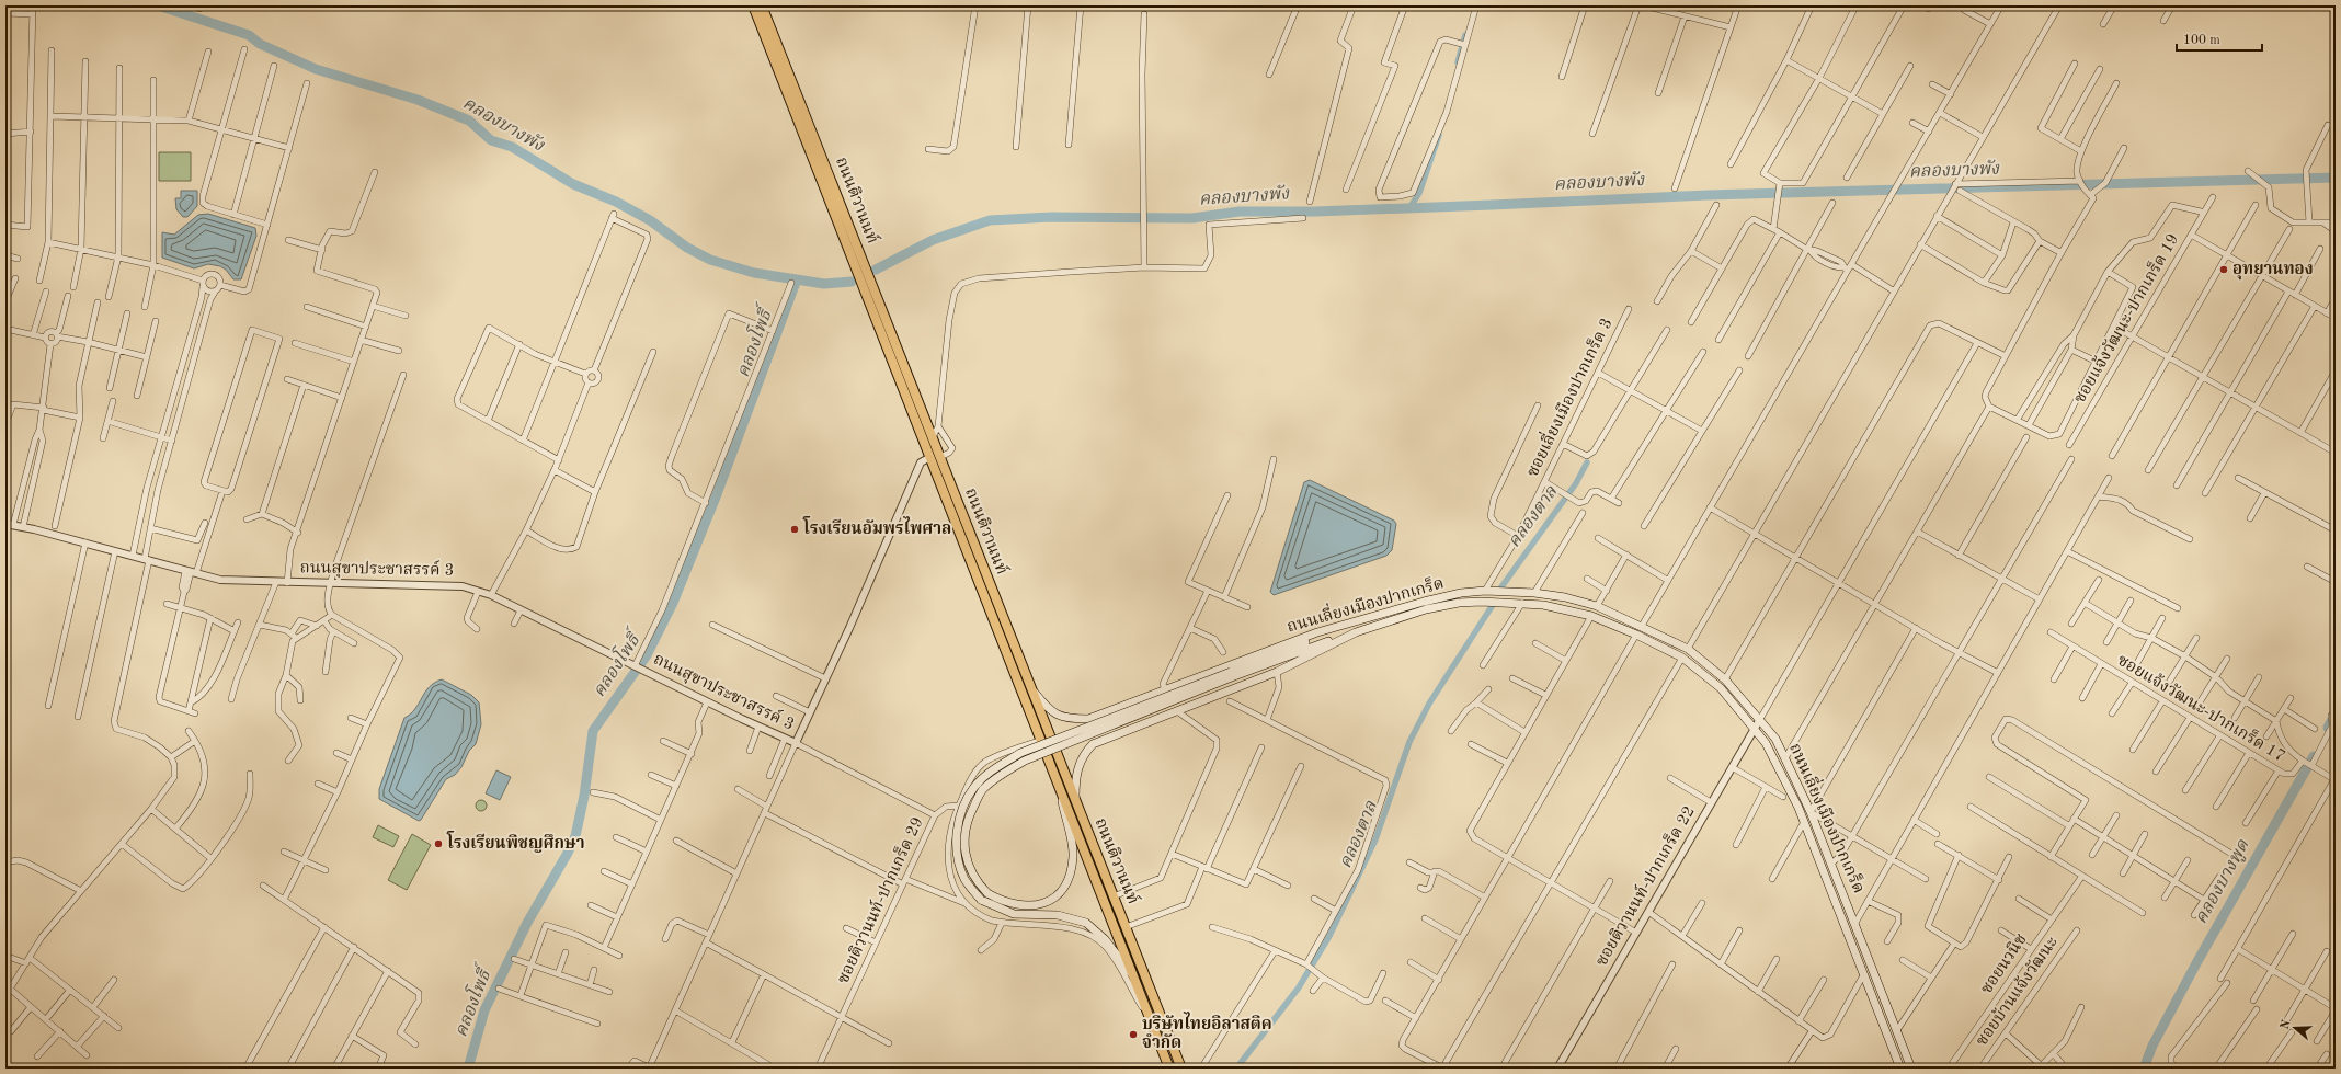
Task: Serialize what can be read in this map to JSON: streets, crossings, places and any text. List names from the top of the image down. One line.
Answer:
{"streets":{"main road":["ถนนติวานนท์","ถนนเลี่ยงเมืองปากเกร็ด"],"street":["ซอยแจ้งวัฒนะ-ปากเกร็ด 19","ซอยเลี่ยงเมืองปากเกร็ด 3","ถนนสุขาประชาสรรค์ 3","ซอยแจ้งวัฒนะ-ปากเกร็ด 17","ซอยติวานนท์-ปากเกร็ด 22","ซอยติวานนท์-ปากเกร็ด 29","ซอยนวนิช","ซอยบ้านแจ้งวัฒนะ"]},"crossings":[["ถนนติวานนท์","ถนนสุขาประชาสรรค์ 3"],["ถนนติวานนท์","ถนนเลี่ยงเมืองปากเกร็ด"],["ถนนติวานนท์","ซอยติวานนท์-ปากเกร็ด 29"],["ซอยเลี่ยงเมืองปากเกร็ด 3","ถนนเลี่ยงเมืองปากเกร็ด"],["ถนนเลี่ยงเมืองปากเกร็ด","ซอยติวานนท์-ปากเกร็ด 22"]],"water":["คลองบางพัง","คลองโพธิ์","คลองตาล","คลองบางพูด"],"places":["อุทยานทอง","โรงเรียนอัมพรไพศาล","โรงเรียนพิชญศึกษา","บริษัทไทยอิลาสติค จำกัด"],"scale_bar":"100 m","north":"left"}
